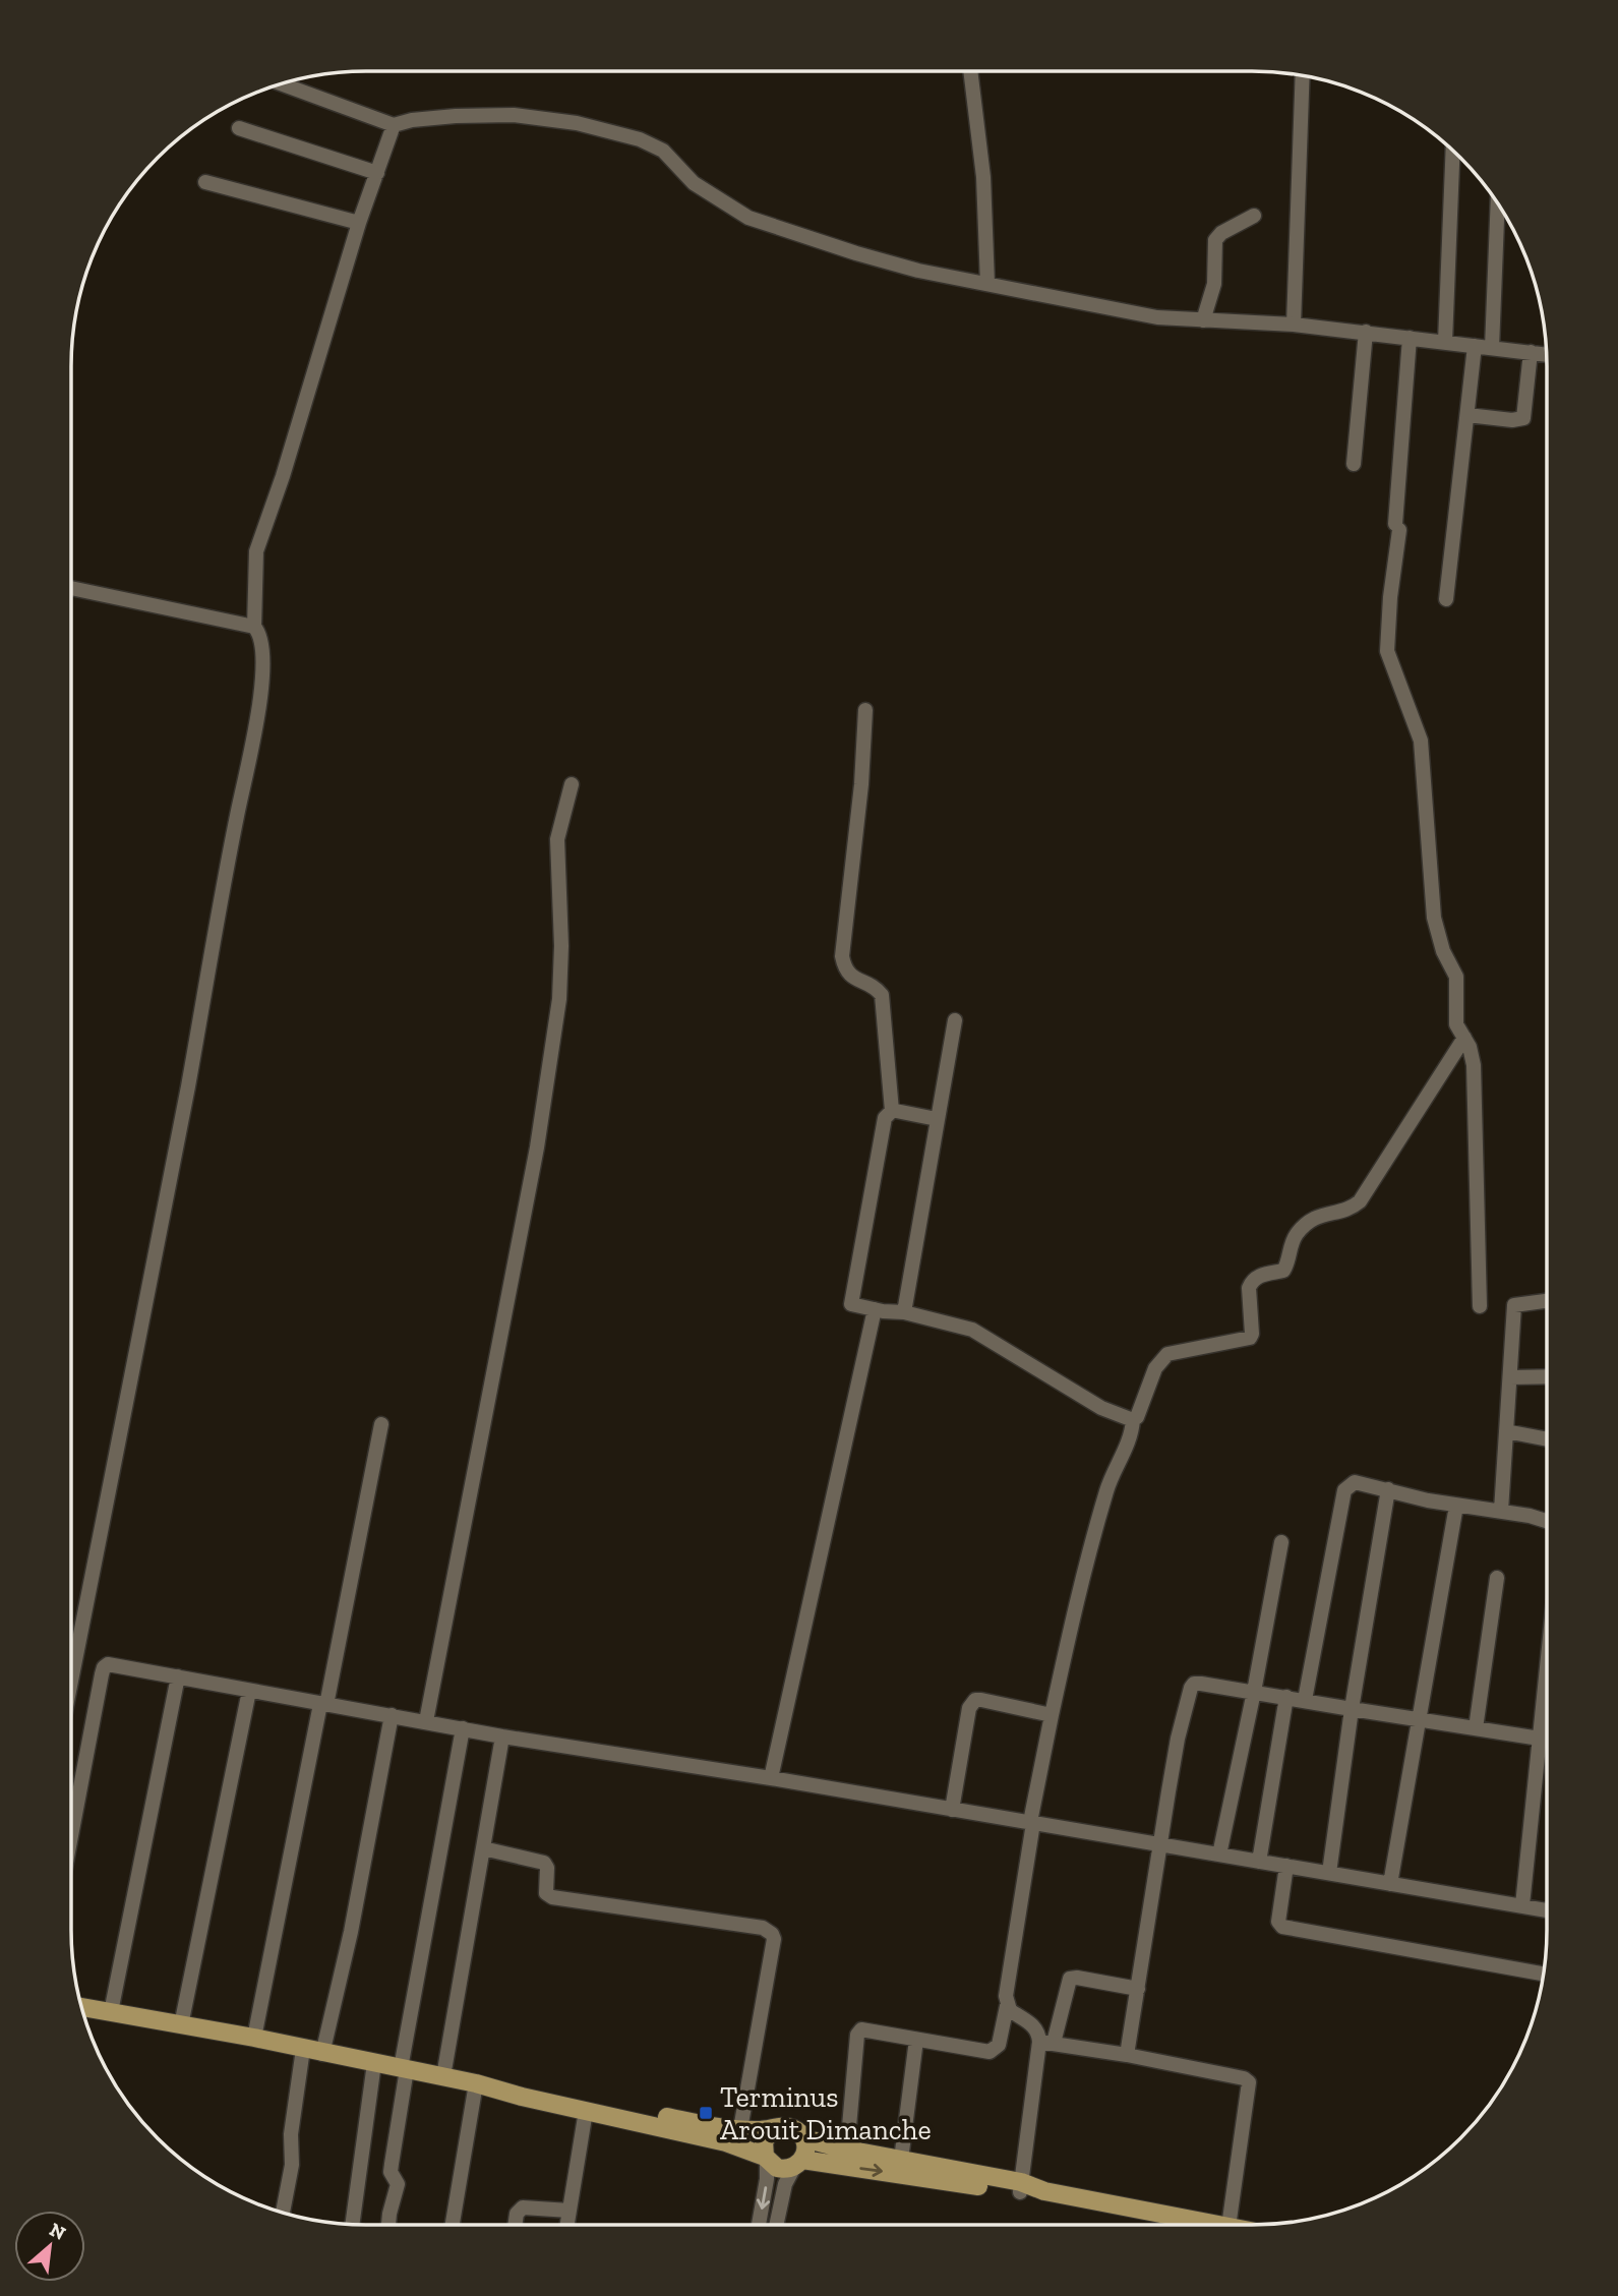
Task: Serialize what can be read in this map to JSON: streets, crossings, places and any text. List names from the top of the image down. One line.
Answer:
{"places":{"transit":["Terminus Arouit Dimanche"]},"north":"top right"}
